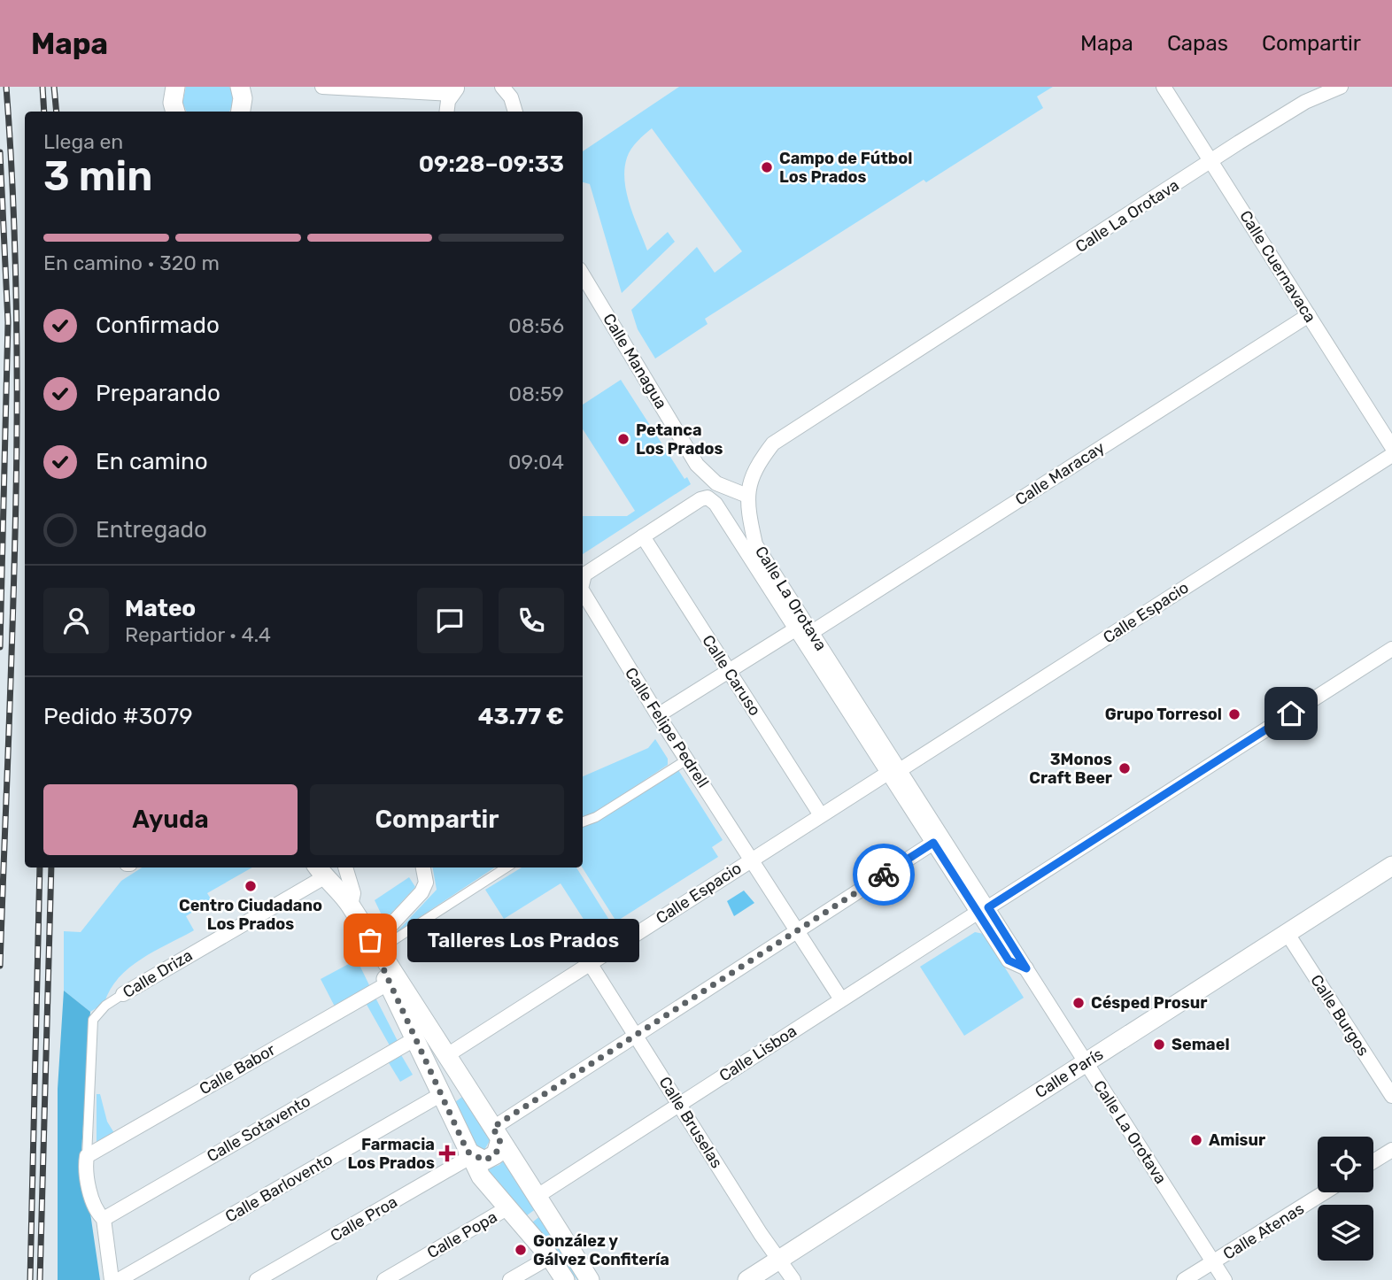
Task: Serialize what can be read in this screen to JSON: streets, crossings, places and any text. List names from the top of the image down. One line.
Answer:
{"streets":{"main road":["Calle París"],"street":["Calle La Orotava","Calle Cuernavaca","Calle Managua","Calle Maracay","Calle Espacio","Calle Caruso","Calle Felipe Pedrell","Calle Driza","Calle Burgos","Calle Lisboa","Calle Babor","Calle Bruselas","Calle Sotavento","Calle Barlovento","Calle Proa","Calle Atenas","Calle Popa"]},"crossings":[["Calle La Orotava","Calle Cuernavaca"],["Calle La Orotava","Calle Managua"],["Calle La Orotava","Calle Maracay"],["Calle La Orotava","Calle Espacio"],["Calle La Orotava","Calle Lisboa"],["Calle La Orotava","Calle París"],["Calle La Orotava","Calle Atenas"],["Calle Cuernavaca","Calle Maracay"],["Calle Espacio","Calle Caruso"],["Calle Espacio","Calle Felipe Pedrell"],["Calle Espacio","Calle Bruselas"],["Calle Caruso","Calle Felipe Pedrell"],["Calle Felipe Pedrell","Calle Lisboa"],["Calle Driza","Calle Babor"],["Calle Burgos","Calle París"],["Calle Lisboa","Calle Bruselas"],["Calle París","Calle Bruselas"]],"places":{"other":["Campo de Fútbol Los Prados","Petanca Los Prados","Grupo Torresol","3Monos Craft Beer","Centro Ciudadano Los Prados","Talleres Los Prados","Césped Prosur","Semael","Amisur","González y Gálvez Confitería"],"health":["Farmacia Los Prados"]},"page":{"header":"Mapa","nav":["Mapa","Capas","Compartir"],"heading":["3 min","Llega en","09:28–09:33"],"panel":["Mateo","Repartidor · 4.4","Pedido #3079","43.77 €"],"bar":"En camino · 320 m","list":[["Confirmado","08:56"],["Preparando","08:59"],["En camino","09:04"],"Entregado"],"buttons":["Ayuda","Compartir"],"bubble":"Talleres Los Prados"}}
